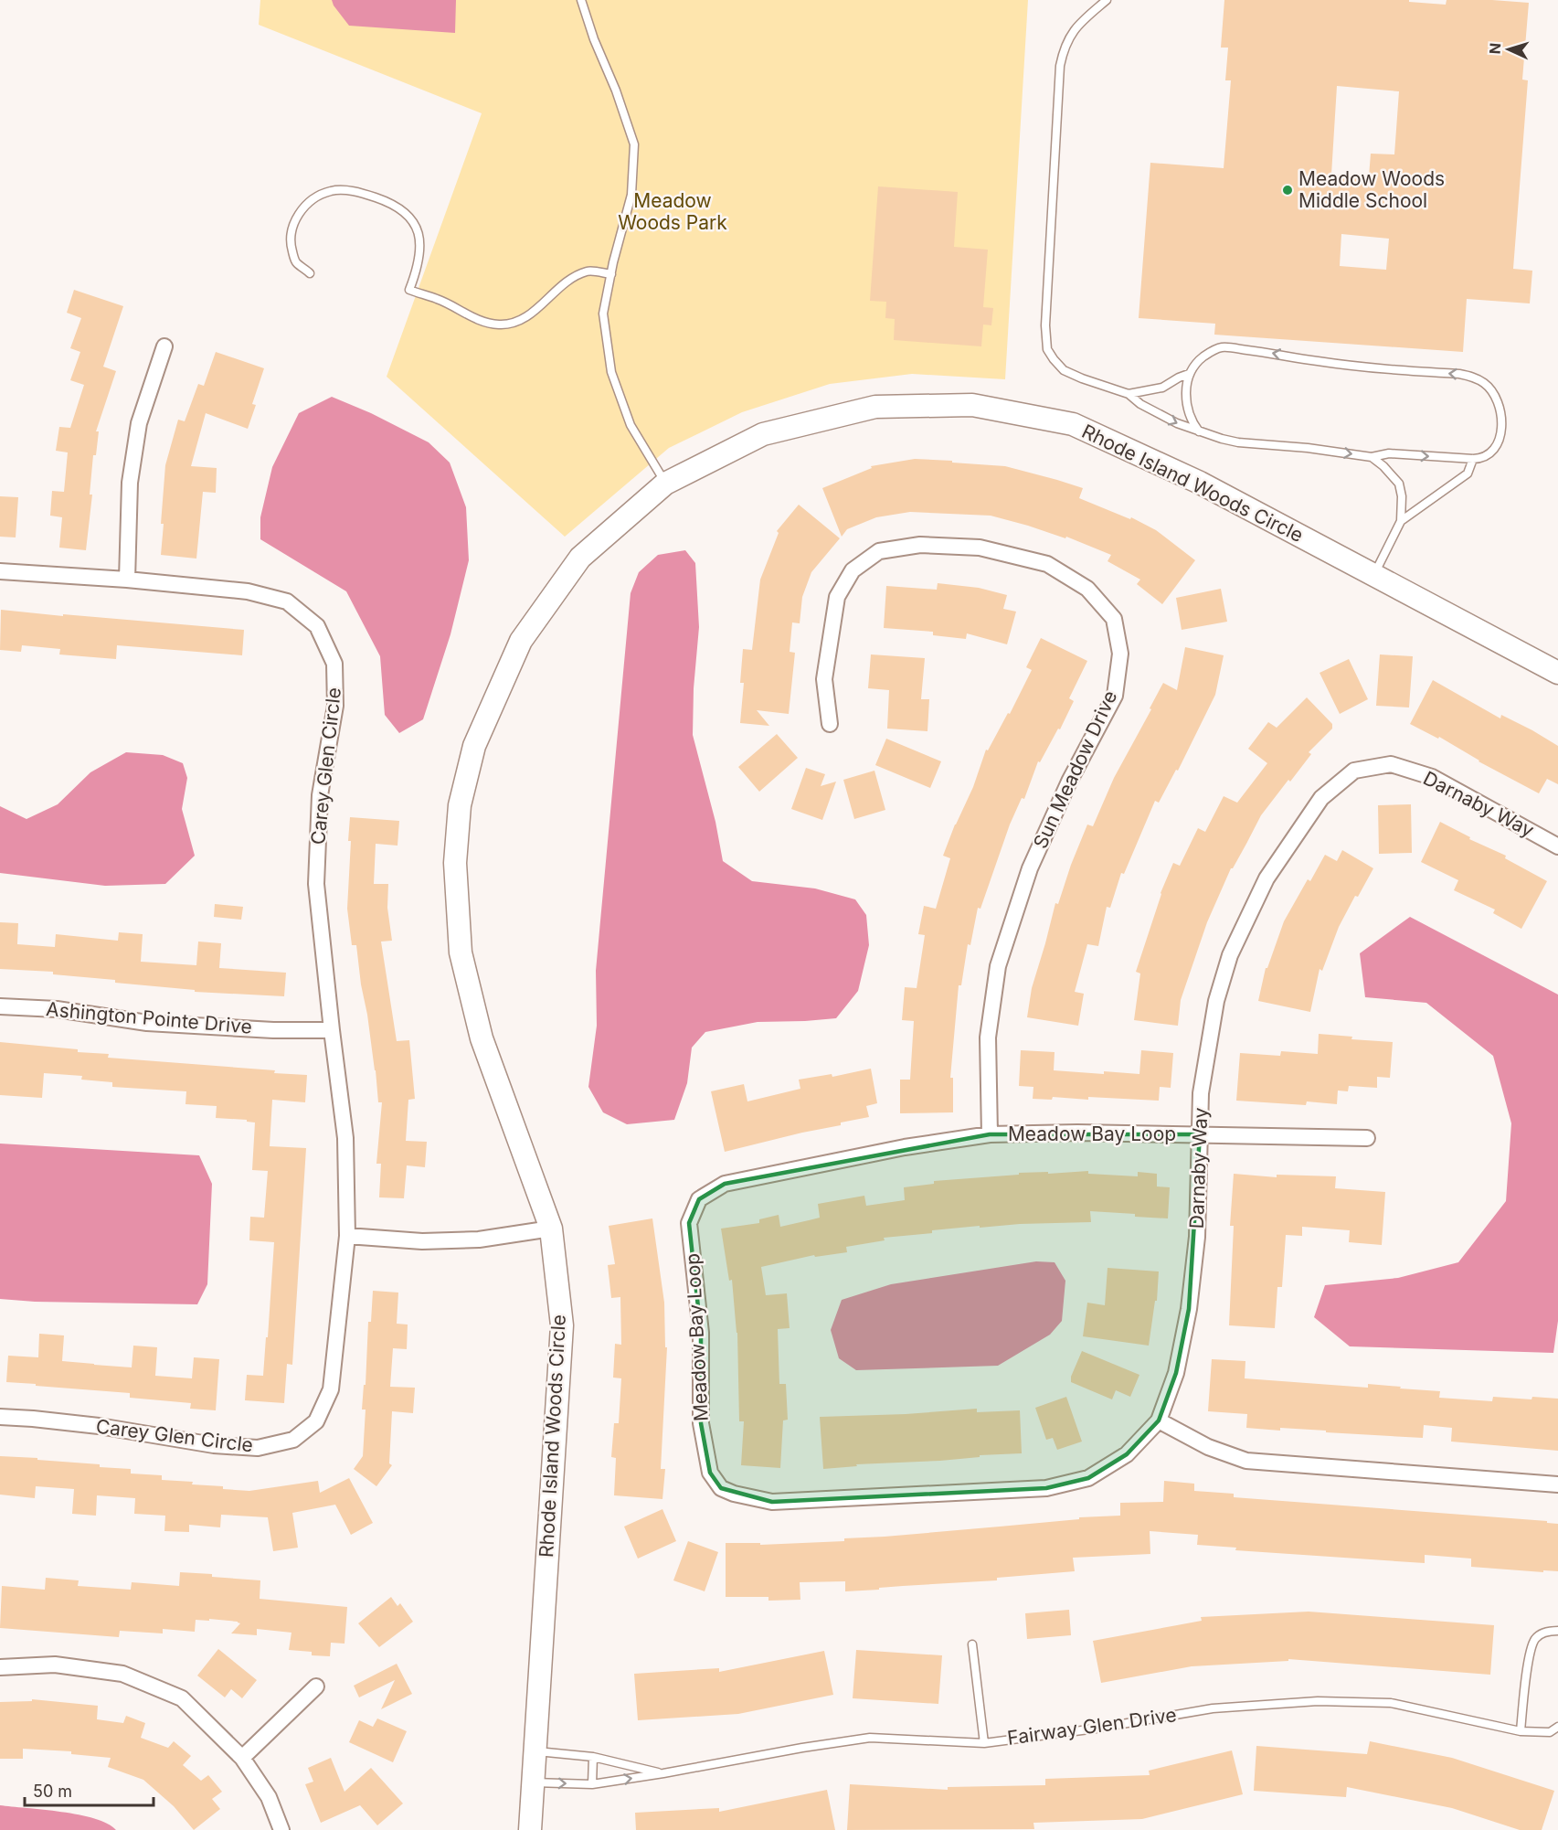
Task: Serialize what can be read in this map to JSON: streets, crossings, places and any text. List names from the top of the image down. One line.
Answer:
{"streets":{"street":["Rhode Island Woods Circle","Carey Glen Circle","Sun Meadow Drive","Darnaby Way","Ashington Pointe Drive","Meadow Bay Loop"],"lane":["Fairway Glen Drive"]},"crossings":[["Rhode Island Woods Circle","Fairway Glen Drive"],["Carey Glen Circle","Ashington Pointe Drive"],["Sun Meadow Drive","Meadow Bay Loop"],["Darnaby Way","Meadow Bay Loop"]],"parks":["Meadow Woods Park"],"places":["Meadow Woods Middle School"],"scale_bar":"50 m","north":"left"}
